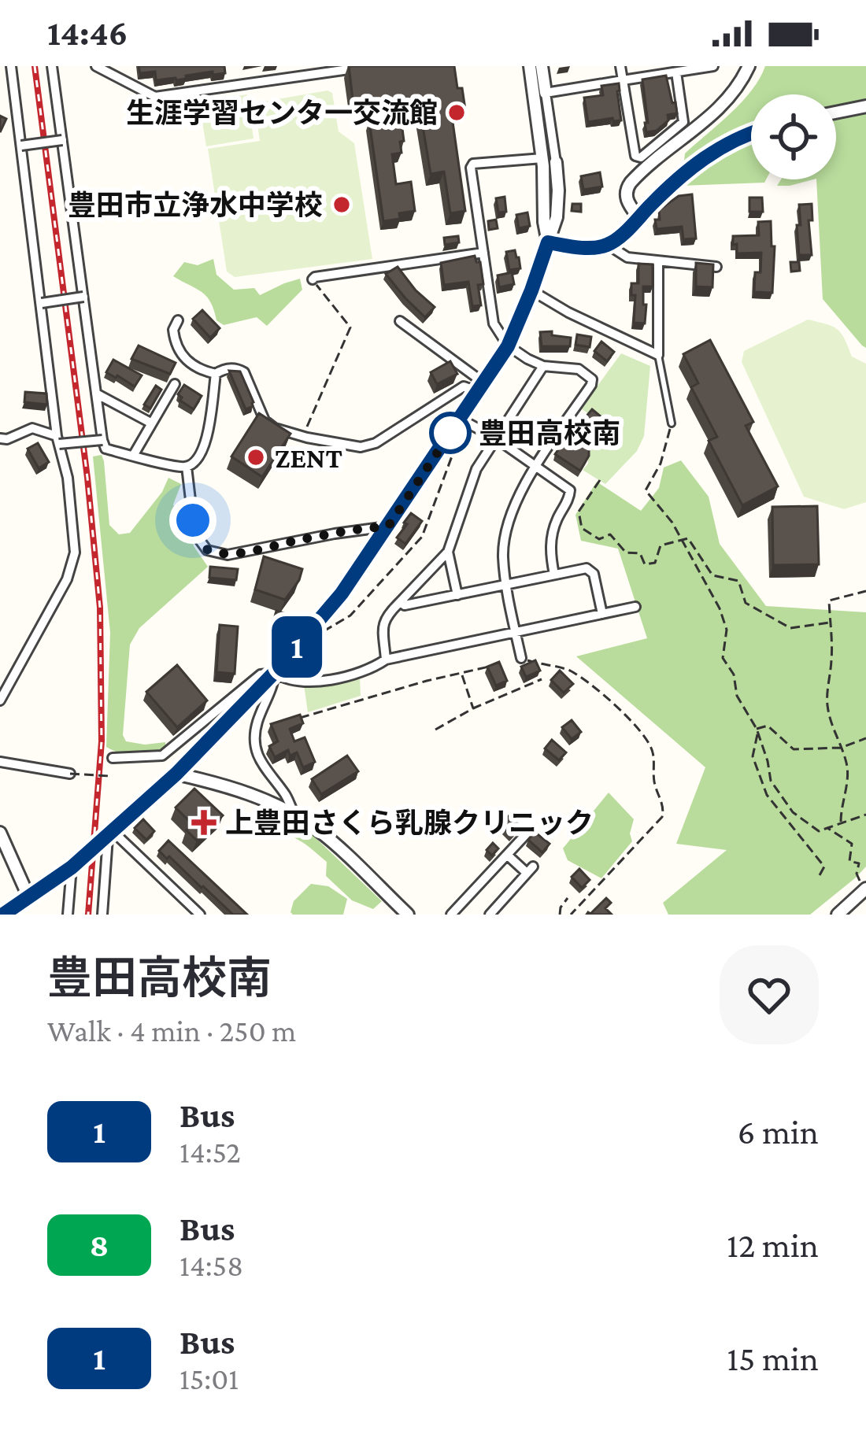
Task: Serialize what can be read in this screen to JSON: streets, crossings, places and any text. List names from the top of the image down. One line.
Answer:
{"places":{"other":["生涯学習センタ一交流館","豊田市立浄水中学校","豊田高校南","ZENT"],"health":["上豊田さくら乳腺クリニック"]},"lines":["bus line 1"],"page":{"status":"14:46","on_map":"1","heading":["豊田高校南","Walk · 4 min · 250 m"],"list":[{"mark":"1","name":"Bus","note":"14:52","value":"6 min"},{"mark":"8","name":"Bus","note":"14:58","value":"12 min"},{"mark":"1","name":"Bus","note":"15:01","value":"15 min"}]}}
